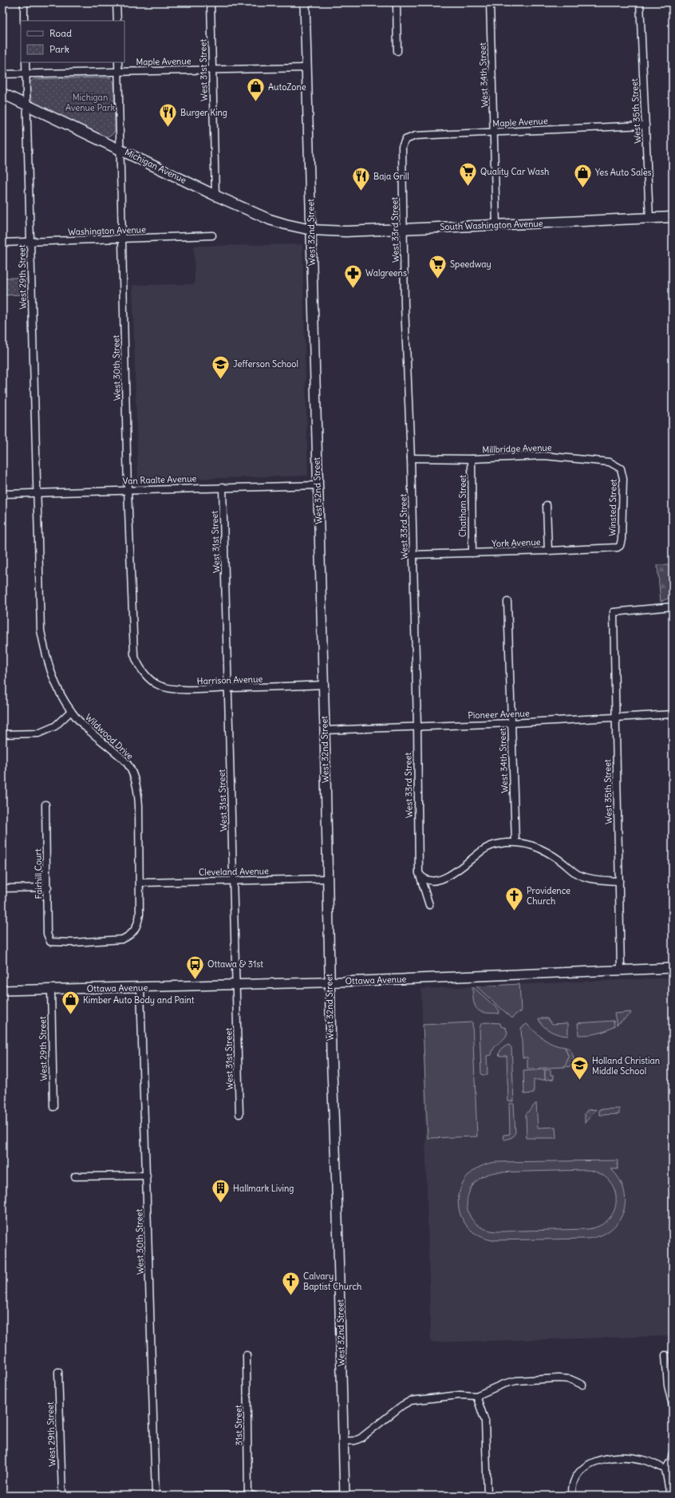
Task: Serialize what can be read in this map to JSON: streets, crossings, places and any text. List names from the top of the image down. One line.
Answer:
{"streets":{"main road":["Michigan Avenue","South Washington Avenue"],"street":["Maple Avenue","West 31st Street","West 34th Street","West 35th Street","West 33rd Street","Washington Avenue","West 32nd Street","West 29th Street","West 30th Street","Millbridge Avenue","Van Raalte Avenue","Chatham Street","Winsted Street","York Avenue","Harrison Avenue","Pioneer Avenue","Wildwood Drive","Cleveland Avenue","Fairhill Court","Ottawa Avenue","31st Street"]},"crossings":[["Maple Avenue","West 31st Street"],["Maple Avenue","West 34th Street"],["Maple Avenue","West 35th Street"],["Maple Avenue","West 33rd Street"],["Maple Avenue","West 32nd Street"],["Maple Avenue","West 29th Street"],["Maple Avenue","West 30th Street"],["West 31st Street","Michigan Avenue"],["West 31st Street","Van Raalte Avenue"],["West 31st Street","Harrison Avenue"],["West 31st Street","Cleveland Avenue"],["West 31st Street","Ottawa Avenue"],["West 34th Street","South Washington Avenue"],["West 34th Street","Pioneer Avenue"],["West 35th Street","South Washington Avenue"],["West 35th Street","Pioneer Avenue"],["West 35th Street","Ottawa Avenue"],["Michigan Avenue","South Washington Avenue"],["Michigan Avenue","West 32nd Street"],["Michigan Avenue","West 29th Street"],["Michigan Avenue","West 30th Street"],["South Washington Avenue","West 33rd Street"],["South Washington Avenue","West 32nd Street"],["West 33rd Street","Millbridge Avenue"],["West 33rd Street","York Avenue"],["West 33rd Street","Pioneer Avenue"],["Washington Avenue","West 29th Street"],["Washington Avenue","West 30th Street"],["West 32nd Street","Van Raalte Avenue"],["West 32nd Street","Harrison Avenue"],["West 32nd Street","Pioneer Avenue"],["West 32nd Street","Cleveland Avenue"],["West 32nd Street","Ottawa Avenue"],["West 29th Street","Van Raalte Avenue"],["West 29th Street","Wildwood Drive"],["West 29th Street","Ottawa Avenue"],["West 30th Street","Van Raalte Avenue"],["West 30th Street","Harrison Avenue"],["West 30th Street","Ottawa Avenue"],["Millbridge Avenue","Chatham Street"],["Millbridge Avenue","Winsted Street"],["Van Raalte Avenue","Wildwood Drive"],["Chatham Street","York Avenue"],["Winsted Street","York Avenue"],["Wildwood Drive","Cleveland Avenue"],["Wildwood Drive","Fairhill Court"]],"parks":["Michigan Avenue Park"],"places":{"shop":["AutoZone","Yes Auto Sales","Kimber Auto Body and Paint"],"restaurant":["Burger King","Baja Grill"],"supermarket":["Quality Car Wash","Speedway"],"pharmacy":["Walgreens"],"school or university":["Jefferson School","Holland Christian Middle School"],"church":["Providence Church","Calvary Baptist Church"],"bus stop":["Ottawa & 31st"],"building":["Hallmark Living"]},"legend":["Road","Park"]}
